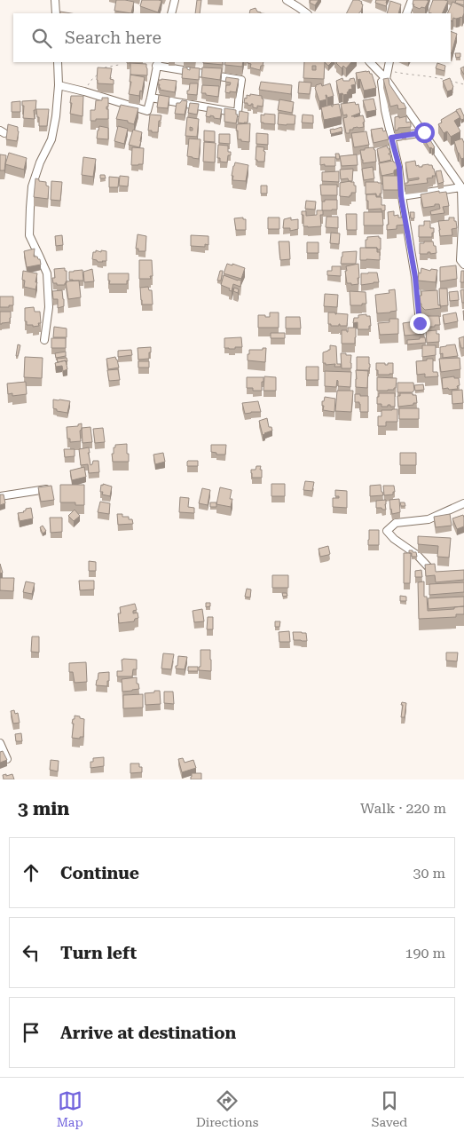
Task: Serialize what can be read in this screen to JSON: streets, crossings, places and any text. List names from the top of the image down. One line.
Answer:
{"page":{"search":"Search here","heading":["3 min","Walk · 220 m"],"list":[["Continue","30 m"],["Turn left","190 m"],"Arrive at destination"],"nav":["Map","Directions","Saved"]}}
